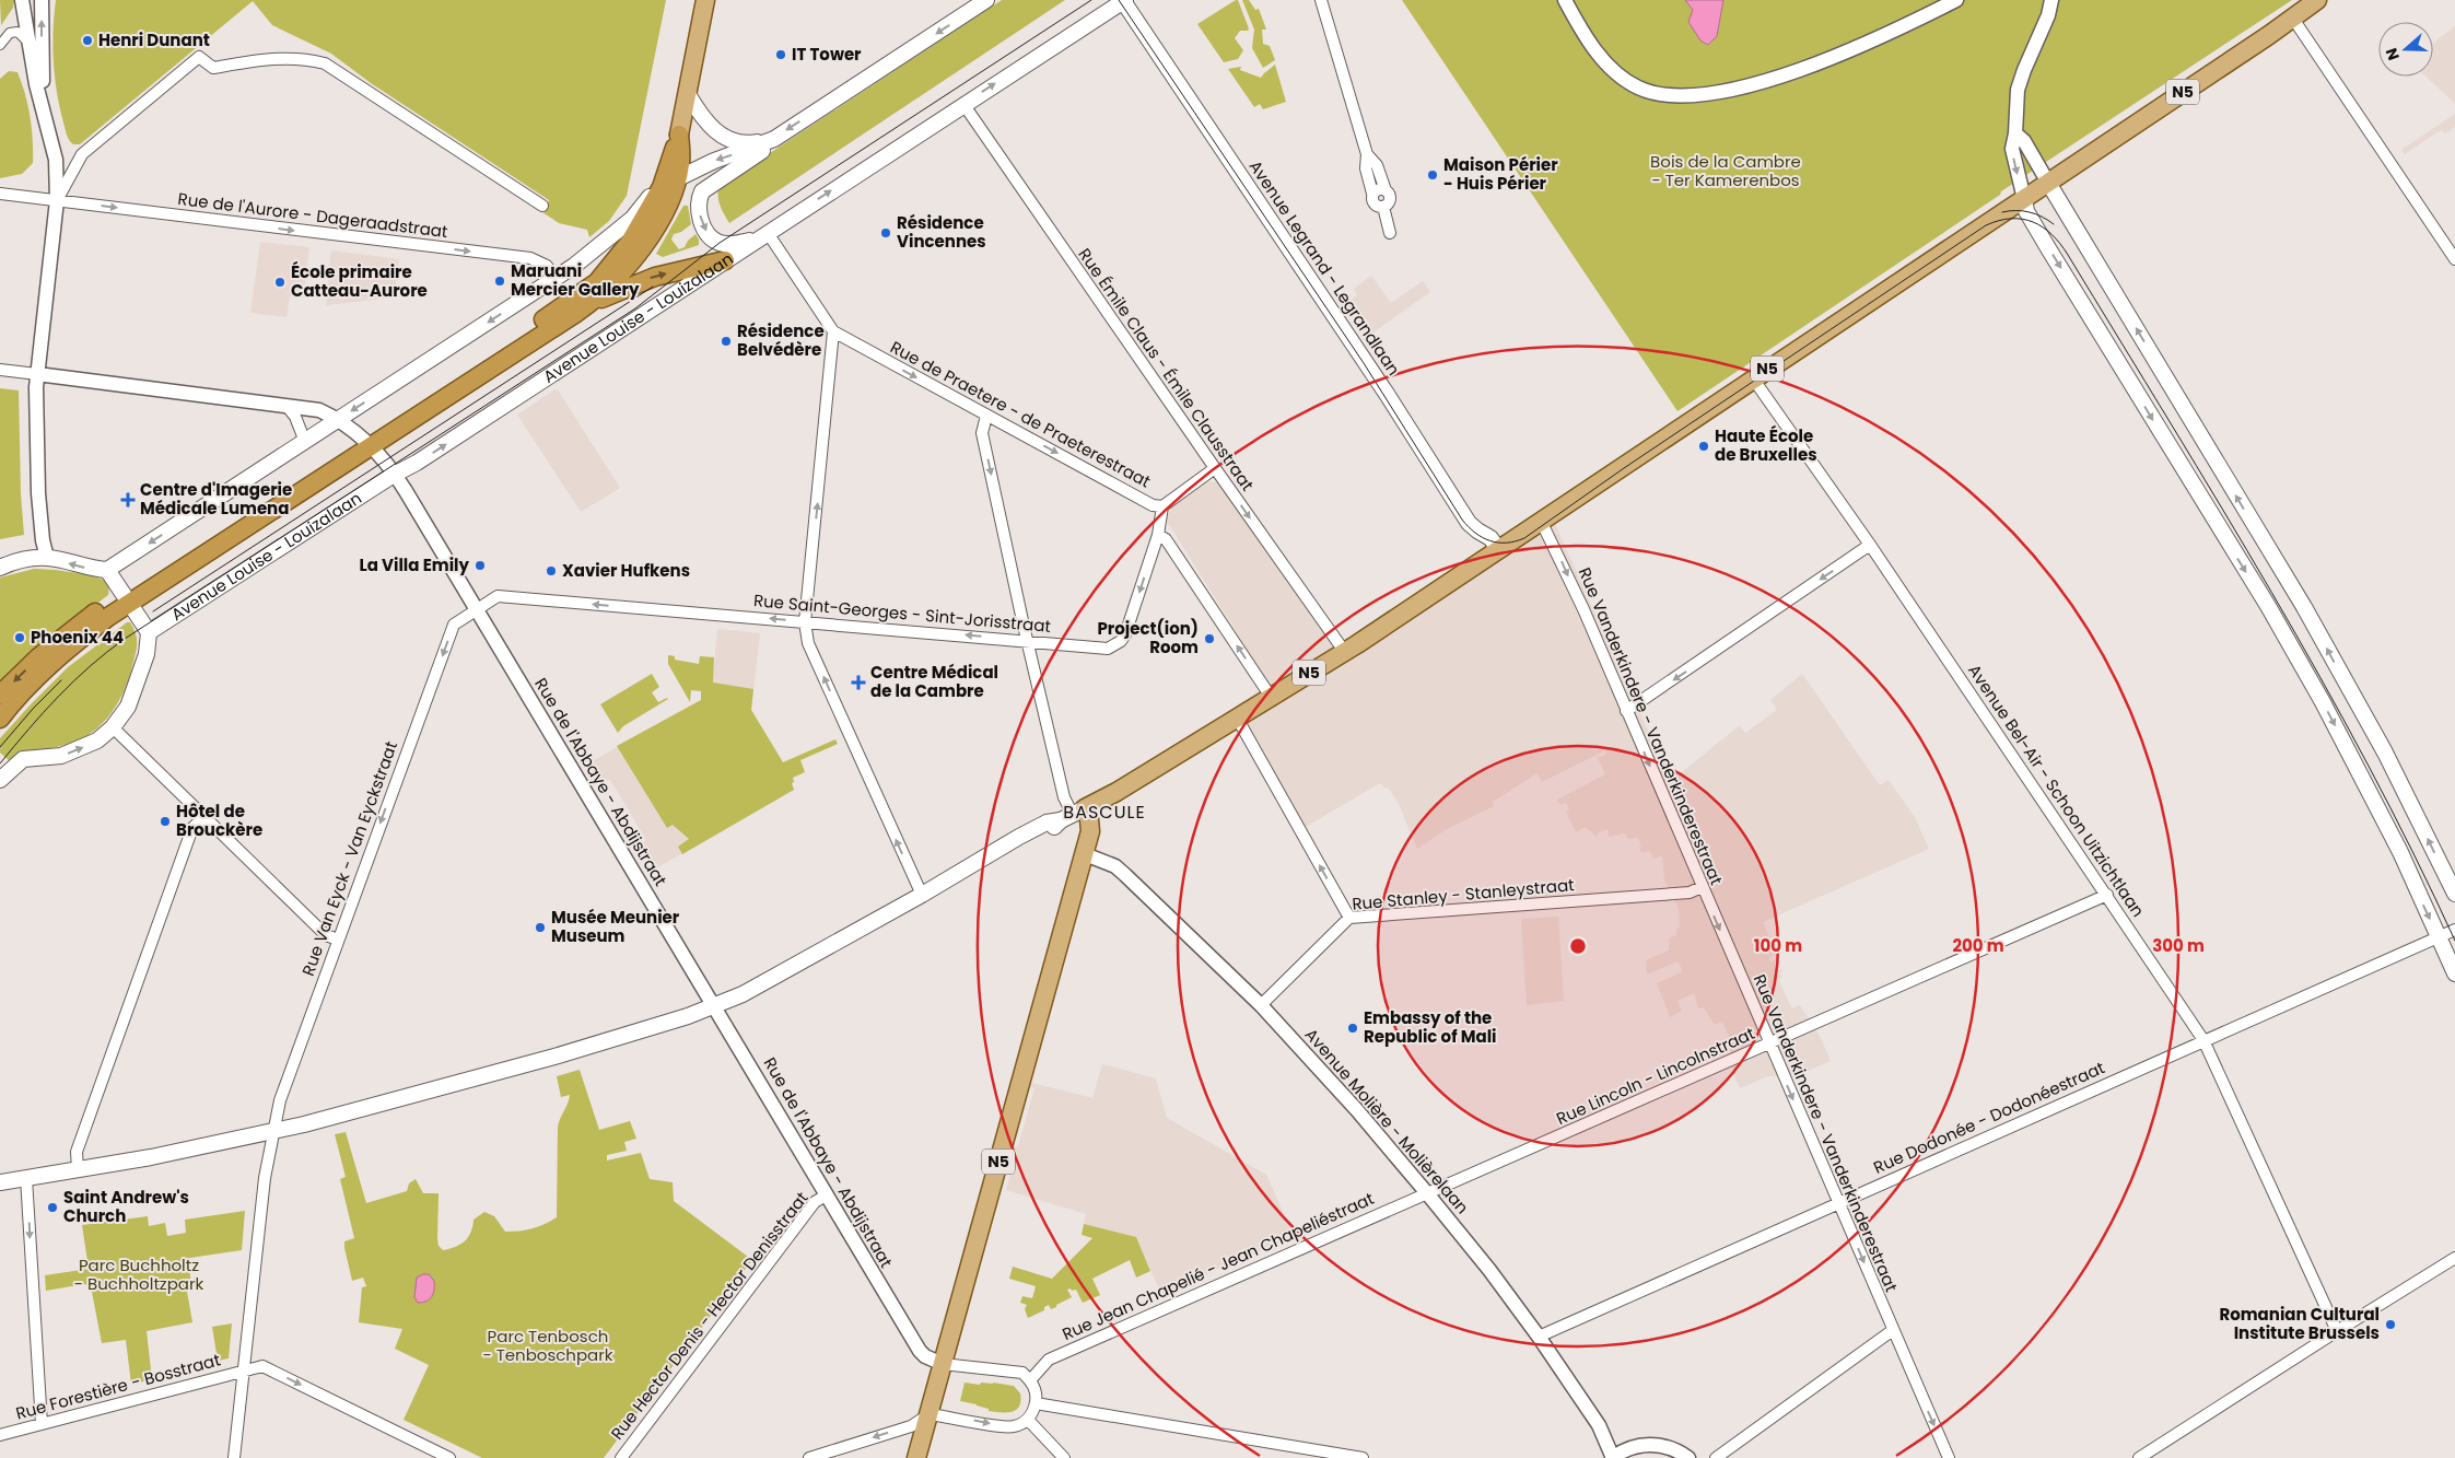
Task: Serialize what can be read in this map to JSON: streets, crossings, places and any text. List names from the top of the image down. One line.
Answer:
{"streets":{"main road":["N5","Avenue Legrand - Legrandlaan","Avenue Louise - Louizalaan"],"street":["Rue de l'Aurore - Dageraadstraat","Rue Émile Claus - Émile Clausstraat","Rue de Praetere - de Praeterestraat","Rue Saint-Georges - Sint-Jorisstraat","Rue Vanderkindere - Vanderkinderestraat","Rue de l'Abbaye - Abdijstraat","Avenue Bel-Air - Schoon Uitzichtlaan","Rue Van Eyck - Van Eyckstraat","Rue Stanley - Stanleystraat","Rue Lincoln - Lincolnstraat","Rue Dodonée - Dodonéestraat","Avenue Molière - Molièrelaan","Rue Jean Chapelié - Jean Chapeliéstraat","Rue Hector Denis - Hector Denisstraat","Rue Forestière - Bosstraat"]},"crossings":[["N5","Avenue Legrand - Legrandlaan"],["N5","Rue Émile Claus - Émile Clausstraat"],["N5","Rue Vanderkindere - Vanderkinderestraat"],["N5","Rue de l'Abbaye - Abdijstraat"],["N5","Avenue Bel-Air - Schoon Uitzichtlaan"],["N5","Avenue Molière - Molièrelaan"],["Avenue Legrand - Legrandlaan","Avenue Louise - Louizalaan"],["Avenue Louise - Louizalaan","Rue Émile Claus - Émile Clausstraat"],["Avenue Louise - Louizalaan","Rue de l'Abbaye - Abdijstraat"],["Rue de Praetere - de Praeterestraat","Rue Saint-Georges - Sint-Jorisstraat"],["Rue Saint-Georges - Sint-Jorisstraat","Rue de l'Abbaye - Abdijstraat"],["Rue Saint-Georges - Sint-Jorisstraat","Rue Van Eyck - Van Eyckstraat"],["Rue Vanderkindere - Vanderkinderestraat","Rue Stanley - Stanleystraat"],["Rue Vanderkindere - Vanderkinderestraat","Rue Lincoln - Lincolnstraat"],["Rue Vanderkindere - Vanderkinderestraat","Rue Dodonée - Dodonéestraat"],["Rue de l'Abbaye - Abdijstraat","Rue Van Eyck - Van Eyckstraat"],["Rue de l'Abbaye - Abdijstraat","Rue Hector Denis - Hector Denisstraat"],["Avenue Bel-Air - Schoon Uitzichtlaan","Rue Lincoln - Lincolnstraat"],["Avenue Bel-Air - Schoon Uitzichtlaan","Rue Dodonée - Dodonéestraat"],["Rue Van Eyck - Van Eyckstraat","Rue Forestière - Bosstraat"],["Rue Stanley - Stanleystraat","Avenue Molière - Molièrelaan"],["Rue Lincoln - Lincolnstraat","Avenue Molière - Molièrelaan"],["Rue Lincoln - Lincolnstraat","Rue Jean Chapelié - Jean Chapeliéstraat"],["Rue Dodonée - Dodonéestraat","Avenue Molière - Molièrelaan"],["Avenue Molière - Molièrelaan","Rue Jean Chapelié - Jean Chapeliéstraat"]],"one_way":["Rue de l'Aurore - Dageraadstraat","Rue de Praetere - de Praeterestraat","Rue Saint-Georges - Sint-Jorisstraat","Rue Vanderkindere - Vanderkinderestraat","Rue Van Eyck - Van Eyckstraat","Rue Forestière - Bosstraat"],"districts":["BASCULE"],"parks":["Bois de la Cambre - Ter Kamerenbos","Parc Buchholtz - Buchholtzpark","Parc Tenbosch - Tenboschpark"],"places":{"other":["Henri Dunant","IT Tower","Maison Périer - Huis Périer","Résidence Vincennes","Maruani Mercier Gallery","École primaire Catteau-Aurore","Résidence Belvédère","Haute École de Bruxelles","La Villa Emily","Xavier Hufkens","Phoenix 44","Project(ion) Room","Hôtel de Brouckère","Musée Meunier Museum","Embassy of the Republic of Mali","Saint Andrew's Church","Romanian Cultural Institute Brussels"],"health":["Centre d'Imagerie Médicale Lumena","Centre Médical de la Cambre"]},"north":"left","rings":["100 m","200 m","300 m"]}
